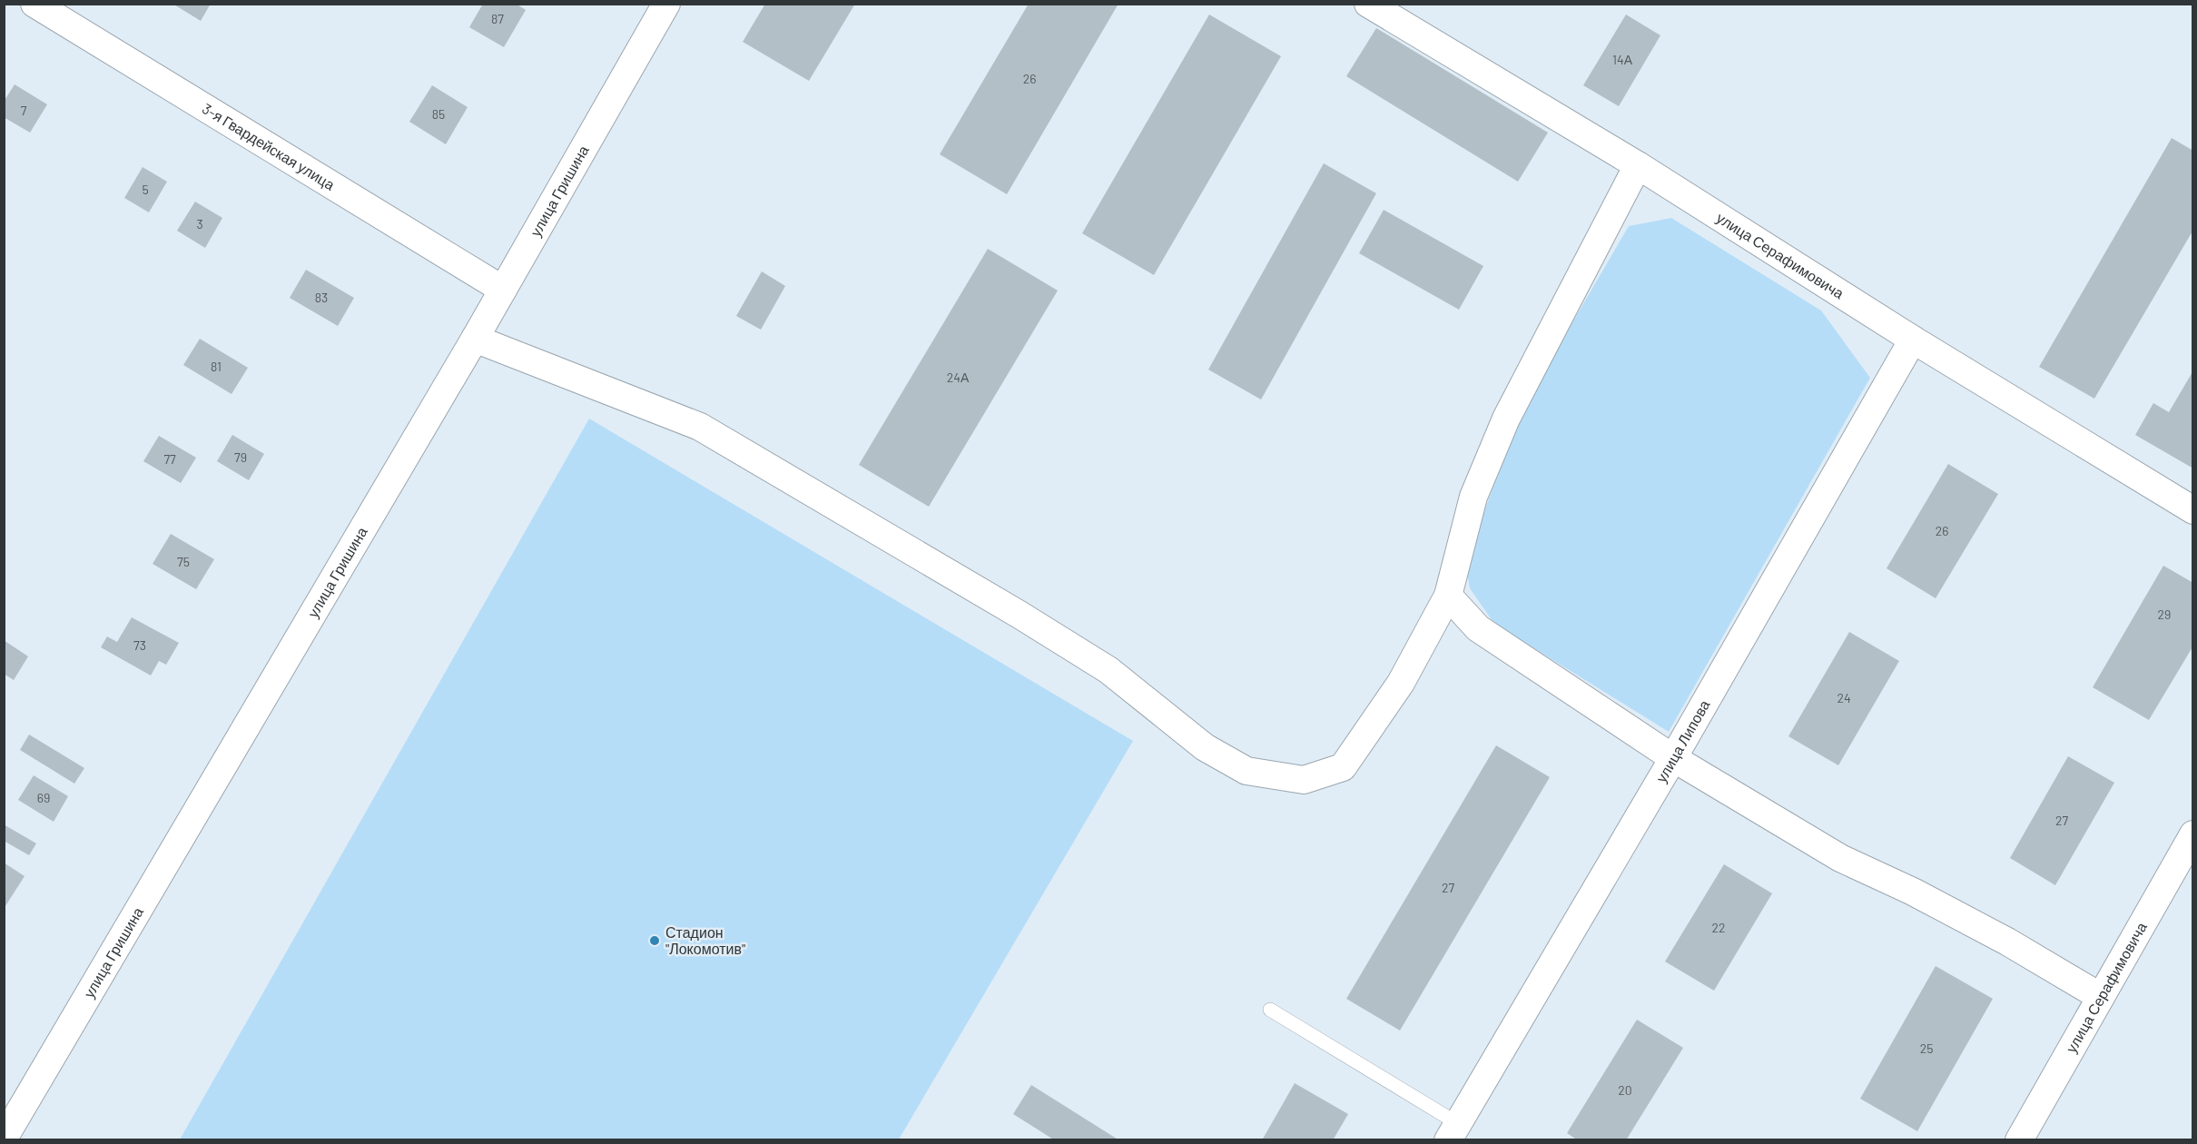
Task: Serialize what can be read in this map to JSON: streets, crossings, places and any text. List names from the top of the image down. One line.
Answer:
{"streets":{"street":["3-я Гвардейская улица","улица Гришина","улица Серафимовича","улица Липова"]},"crossings":[["3-я Гвардейская улица","улица Гришина"],["улица Серафимовича","улица Липова"]],"places":["Стадион \"Локомотив\""],"house_numbers":["87","14А","26","7","85","5","3","83","81","24А","79","77","26","75","29","73","24","69","27","27","22","25","20"]}
